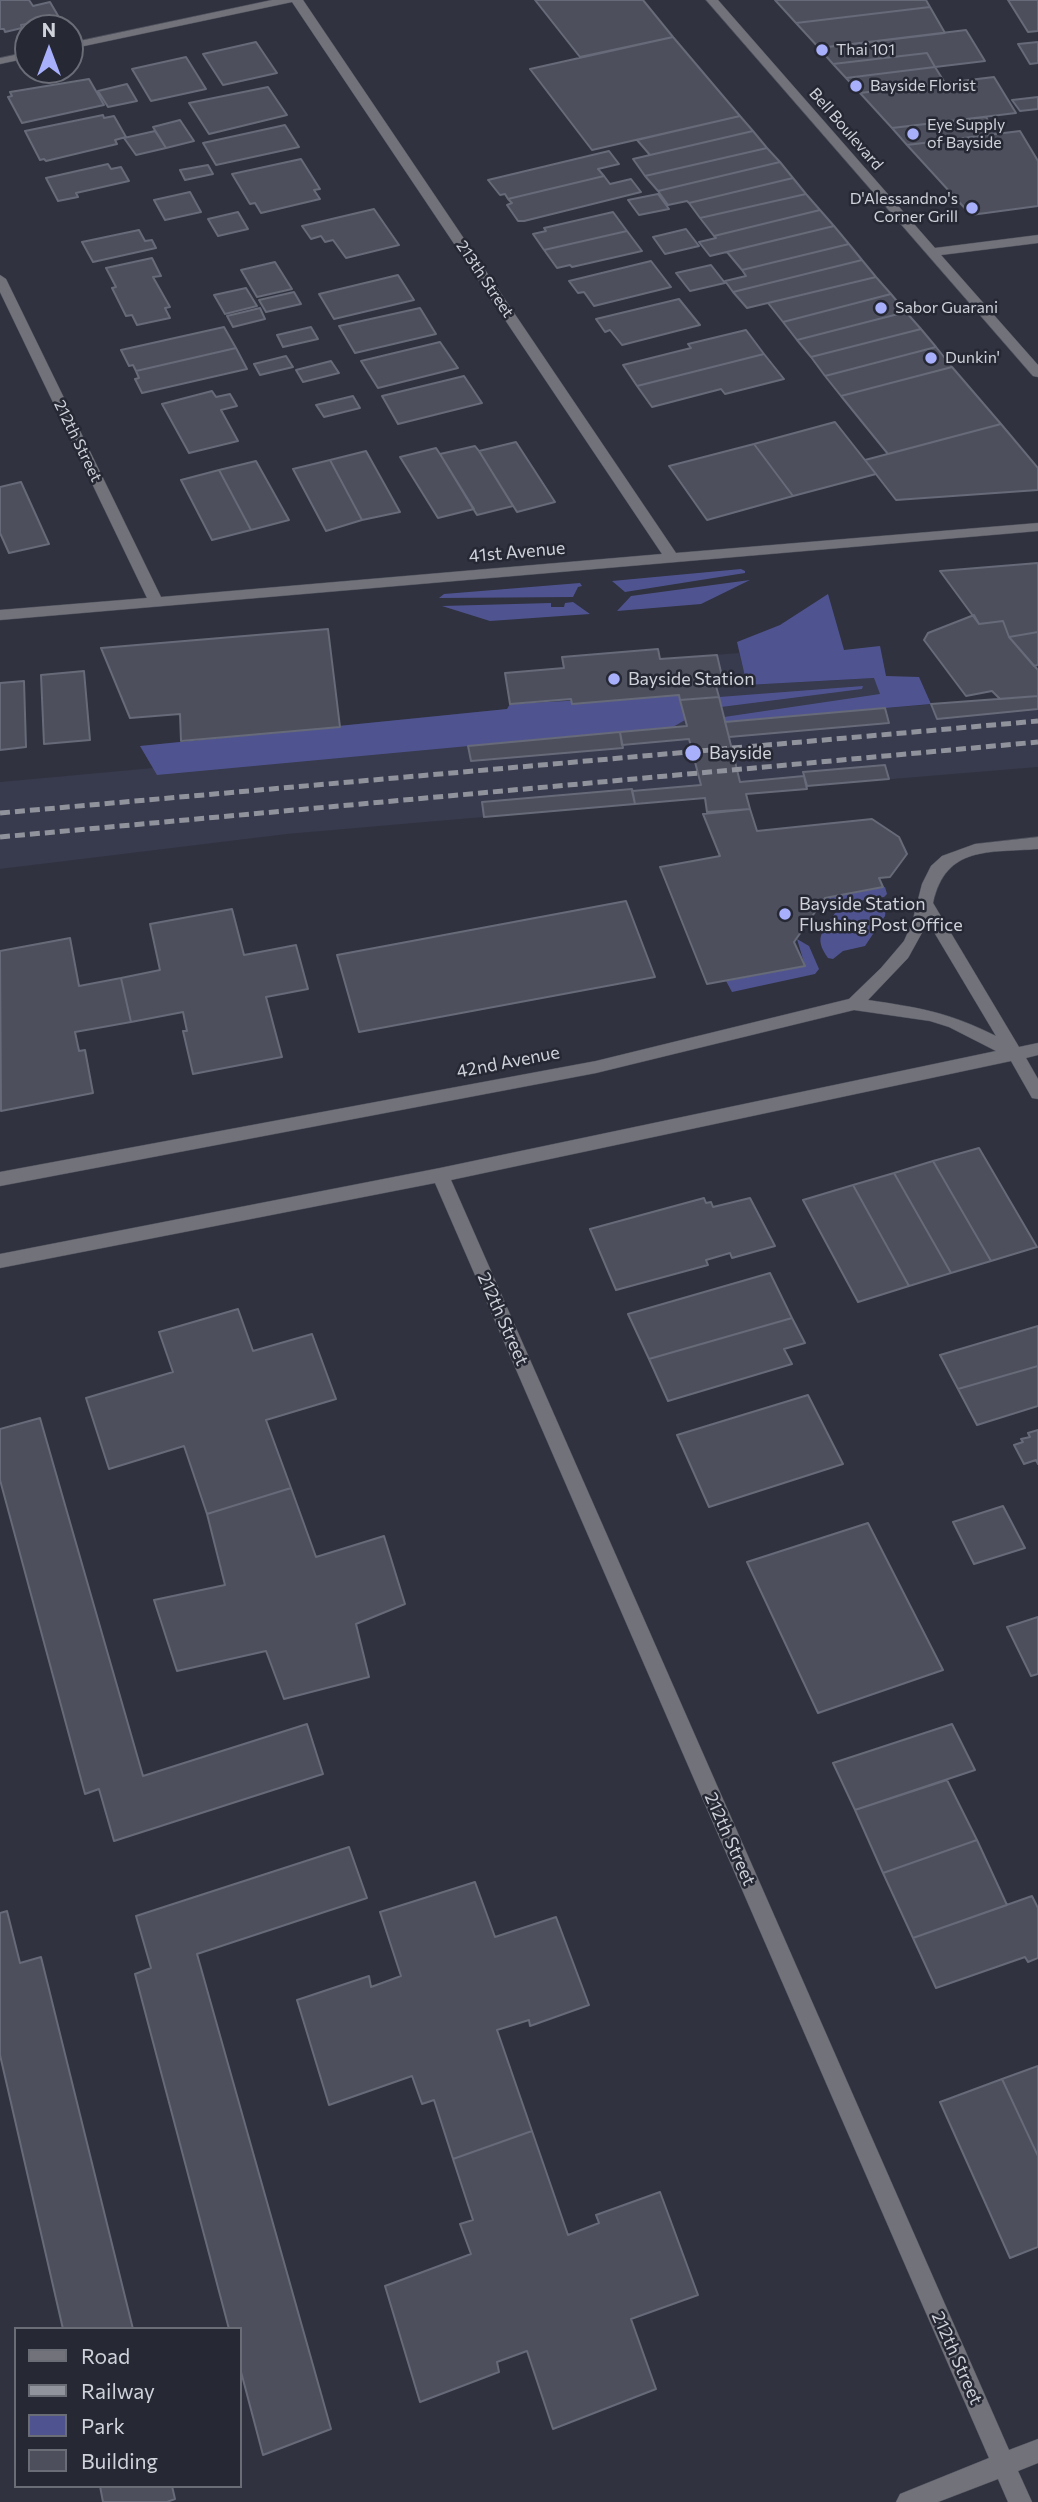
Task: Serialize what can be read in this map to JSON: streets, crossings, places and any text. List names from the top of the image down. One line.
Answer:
{"streets":{"street":["Bell Boulevard","213th Street","212th Street","41st Avenue","42nd Avenue"]},"crossings":[["213th Street","41st Avenue"],["212th Street","41st Avenue"]],"places":["Thai 101","Bayside Florist","Eye Supply of Bayside","D'Alessandno's Corner Grill","Sabor Guarani","Dunkin'","Bayside Station","Bayside","Bayside Station Flushing Post Office"],"legend":["Road","Railway","Park","Building"],"north":"top"}
